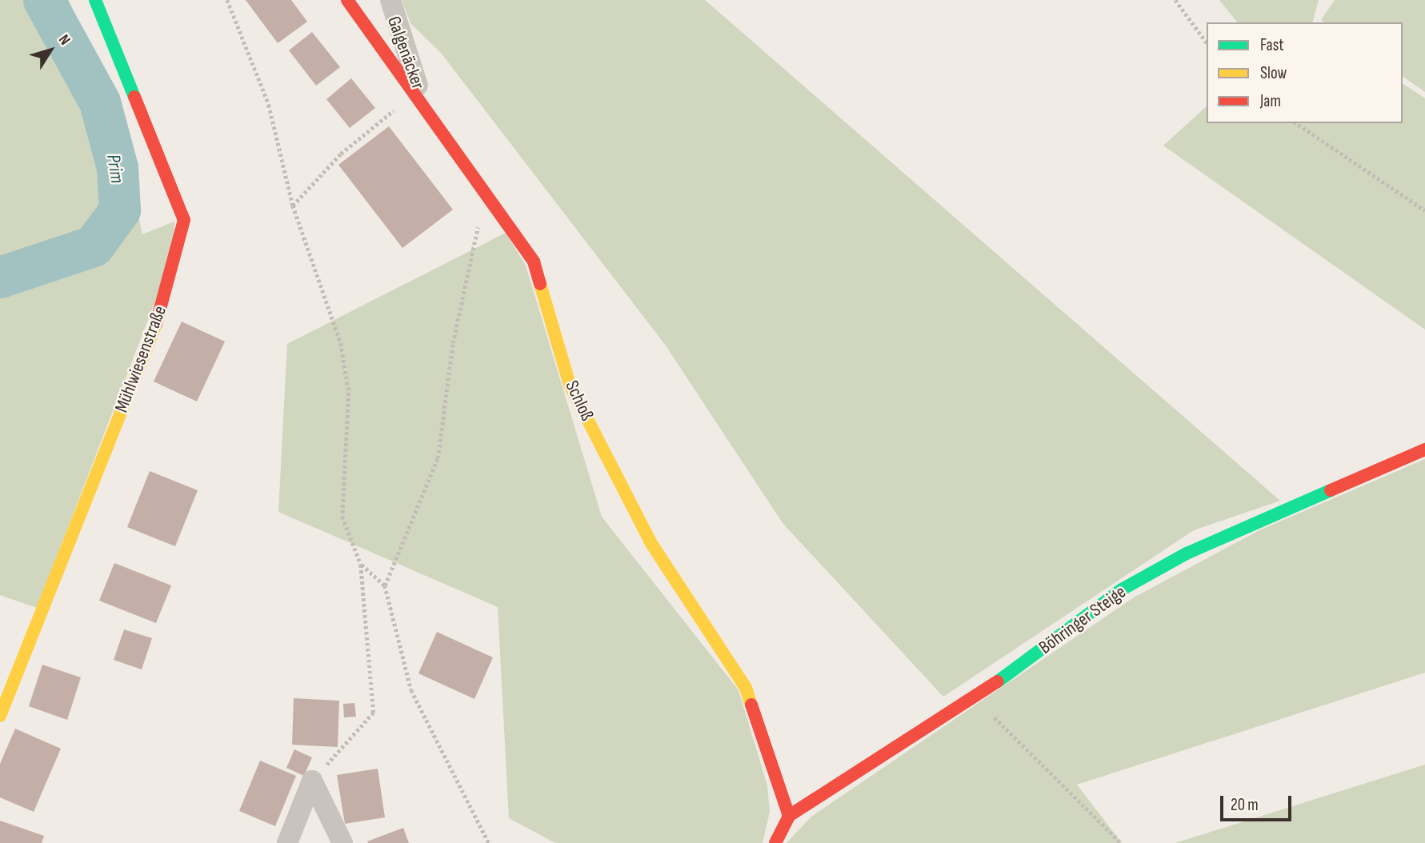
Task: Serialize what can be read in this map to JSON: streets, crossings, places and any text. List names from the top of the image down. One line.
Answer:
{"streets":{"street":["Galgenäcker","Mühlwiesenstraße","Schloß","Böhringer Steige"]},"crossings":[["Galgenäcker","Schloß"],["Schloß","Böhringer Steige"]],"water":["Prim"],"legend":["Fast","Slow","Jam"],"scale_bar":"20 m","north":"top right"}
